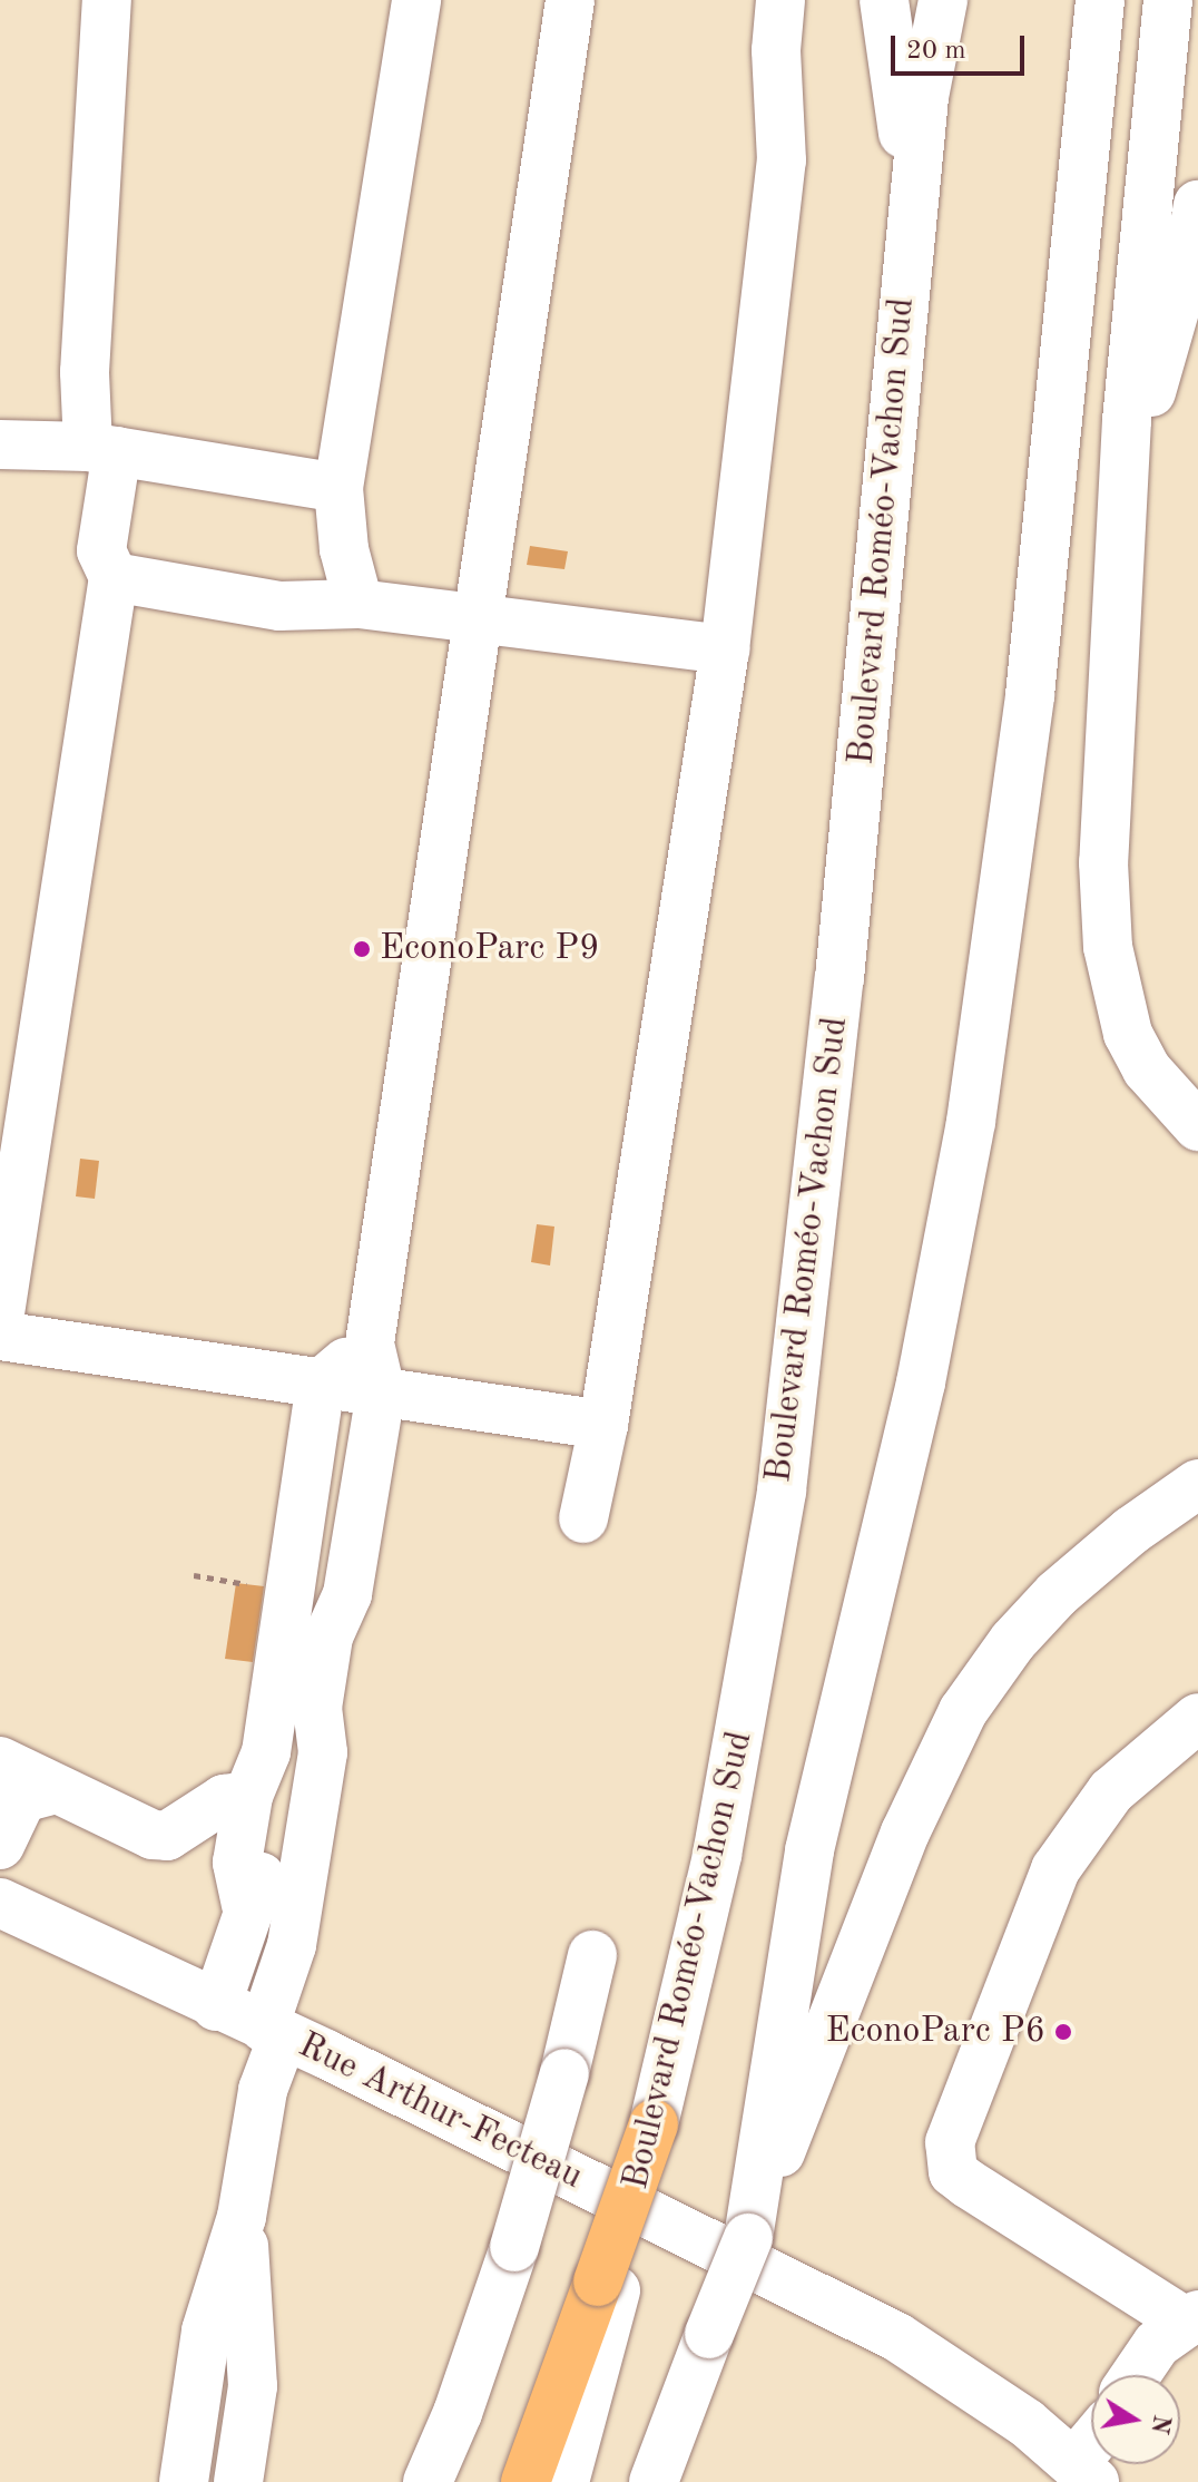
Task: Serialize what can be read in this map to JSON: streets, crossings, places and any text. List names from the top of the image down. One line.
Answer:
{"streets":{"street":["Boulevard Roméo-Vachon Sud","Rue Arthur-Fecteau"]},"places":["EconoParc P9","EconoParc P6"],"scale_bar":"20 m","north":"right"}
